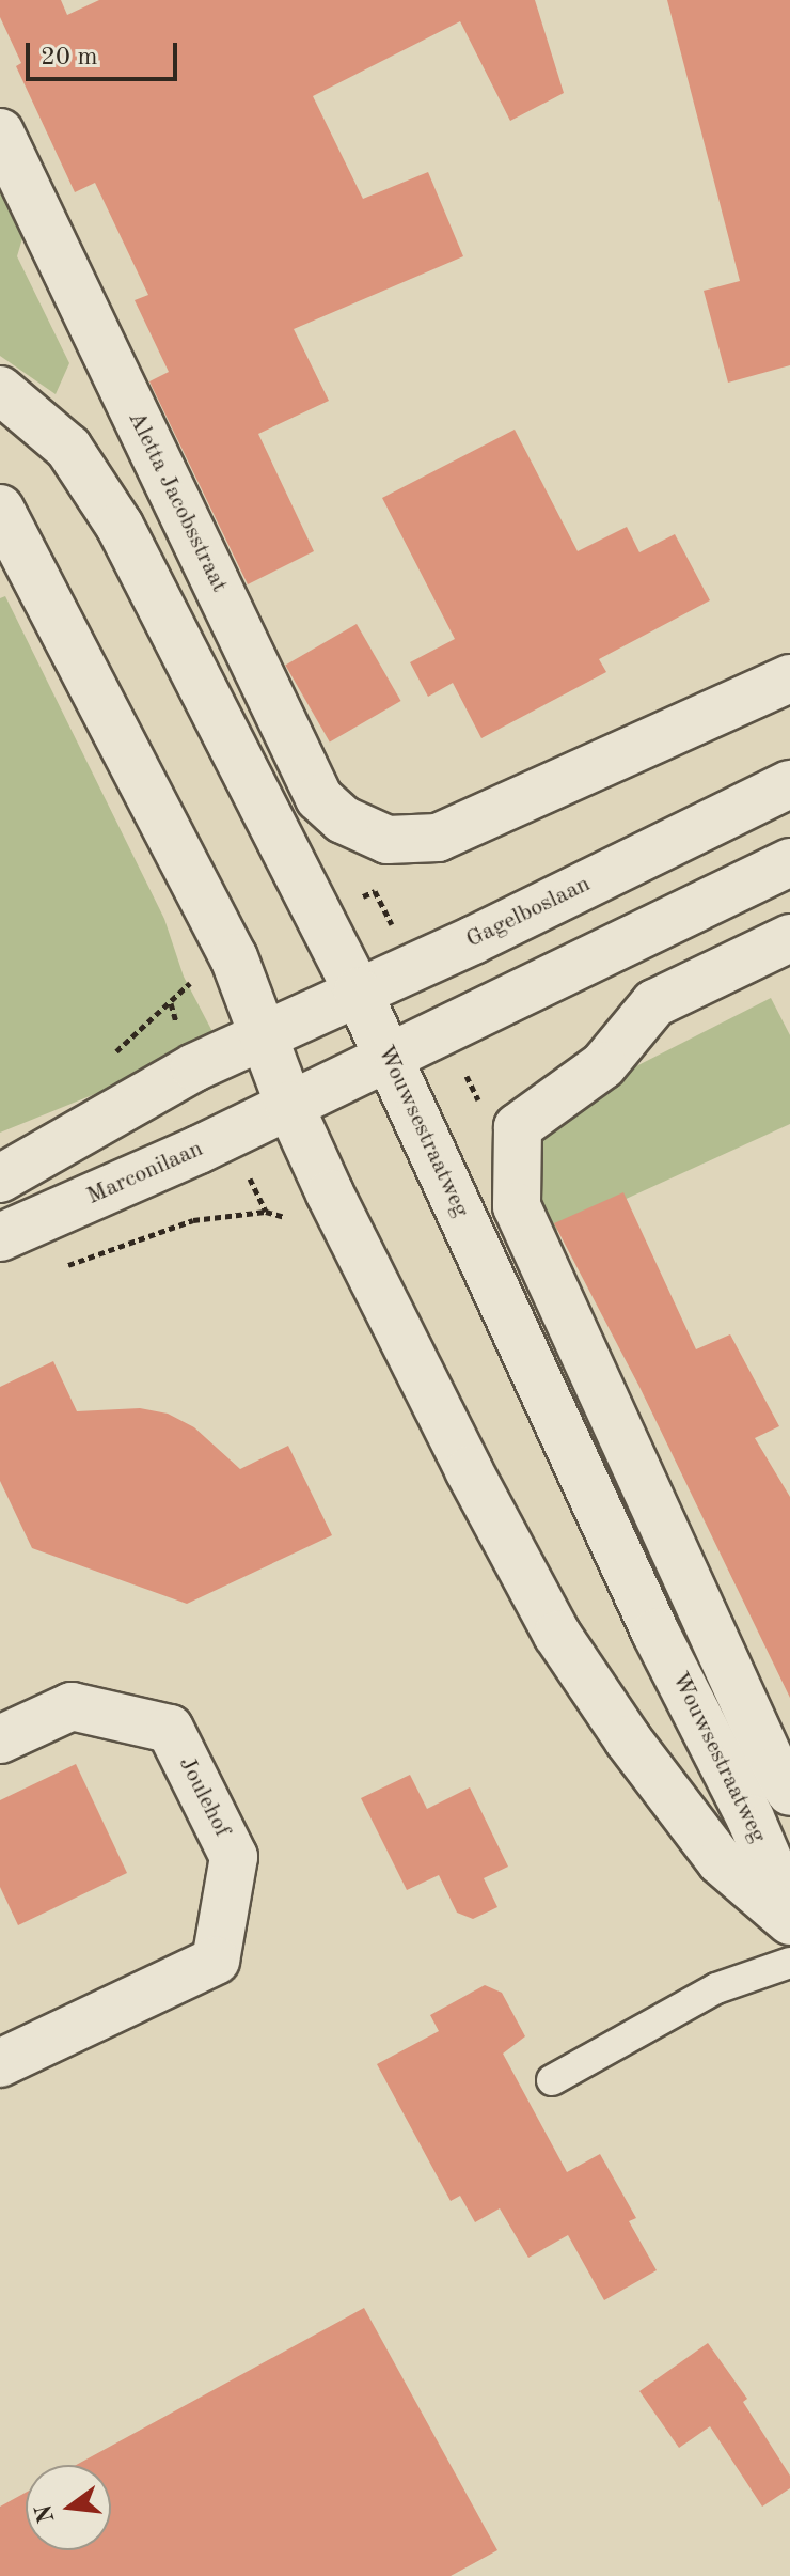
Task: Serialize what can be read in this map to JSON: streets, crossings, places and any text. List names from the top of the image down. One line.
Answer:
{"streets":{"street":["Aletta Jacobsstraat","Gagelboslaan","Wouwsestraatweg","Marconilaan","Joulehof"]},"crossings":[["Gagelboslaan","Wouwsestraatweg"],["Wouwsestraatweg","Marconilaan"]],"scale_bar":"20 m","north":"left"}
